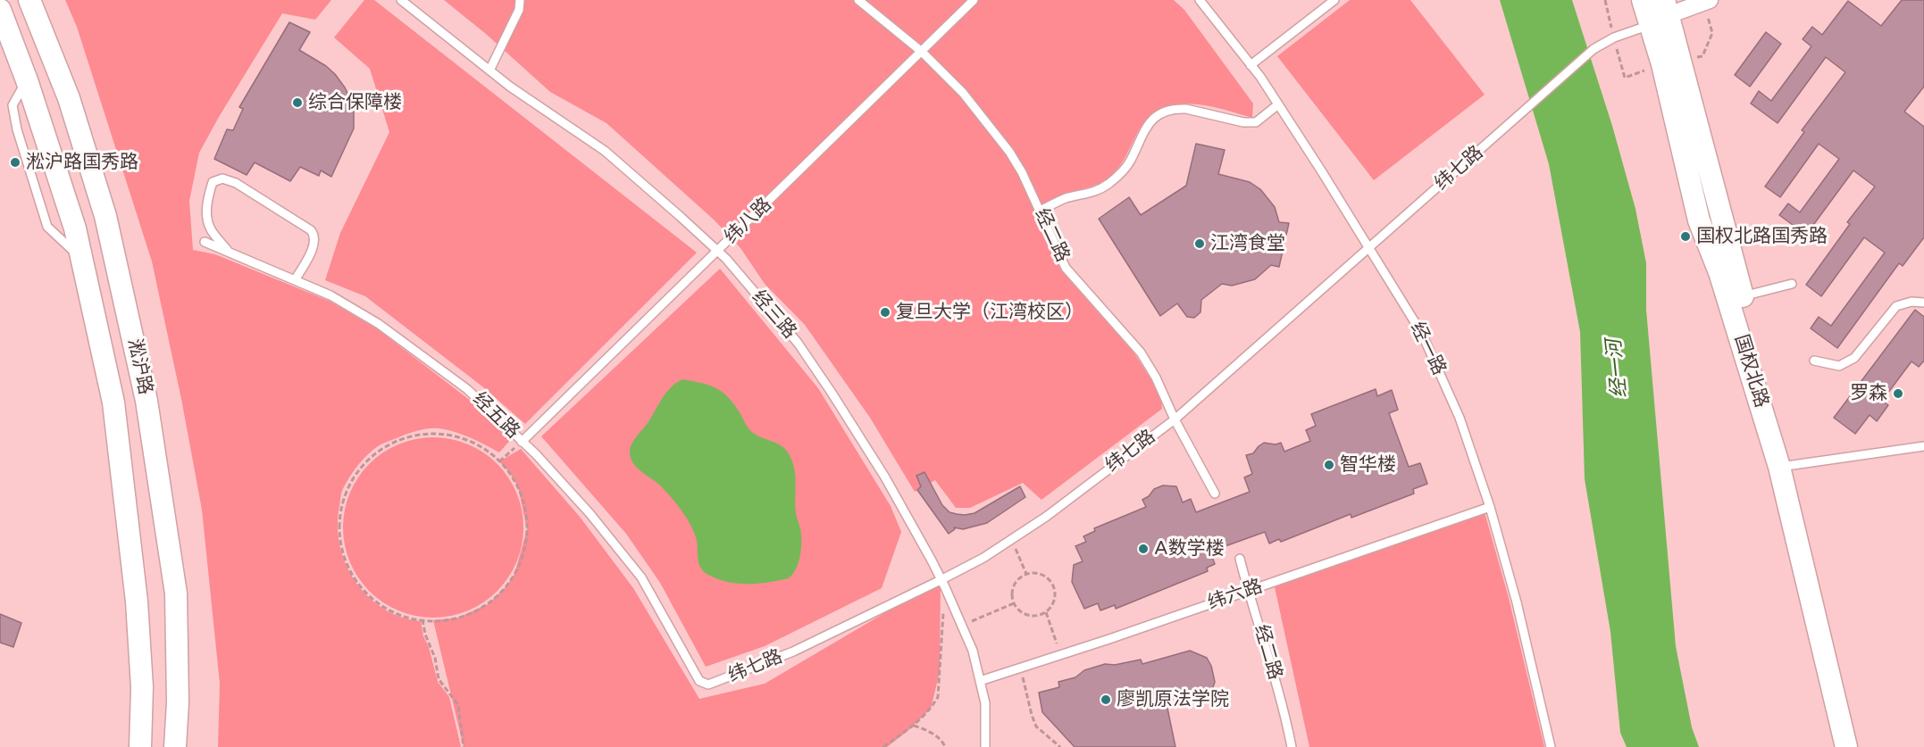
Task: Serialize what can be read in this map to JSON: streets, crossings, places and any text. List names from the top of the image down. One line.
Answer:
{"streets":{"main road":["淞沪路","国权北路"],"lane":["纬七路","纬八路","经二路","经三路","经一路","经五路","纬六路"]},"crossings":[["纬七路","经二路"],["纬七路","经三路"],["纬七路","经一路"],["纬七路","国权北路"],["纬七路","经五路"],["纬八路","经二路"],["纬八路","经三路"],["纬八路","经五路"],["经二路","纬六路"],["经三路","纬六路"],["经一路","纬六路"]],"water":["经一河"],"places":["综合保障楼","淞沪路国秀路","国权北路国秀路","江湾食堂","复旦大学（江湾校区）","罗森","智华楼","A数学楼","廖凯原法学院"]}
